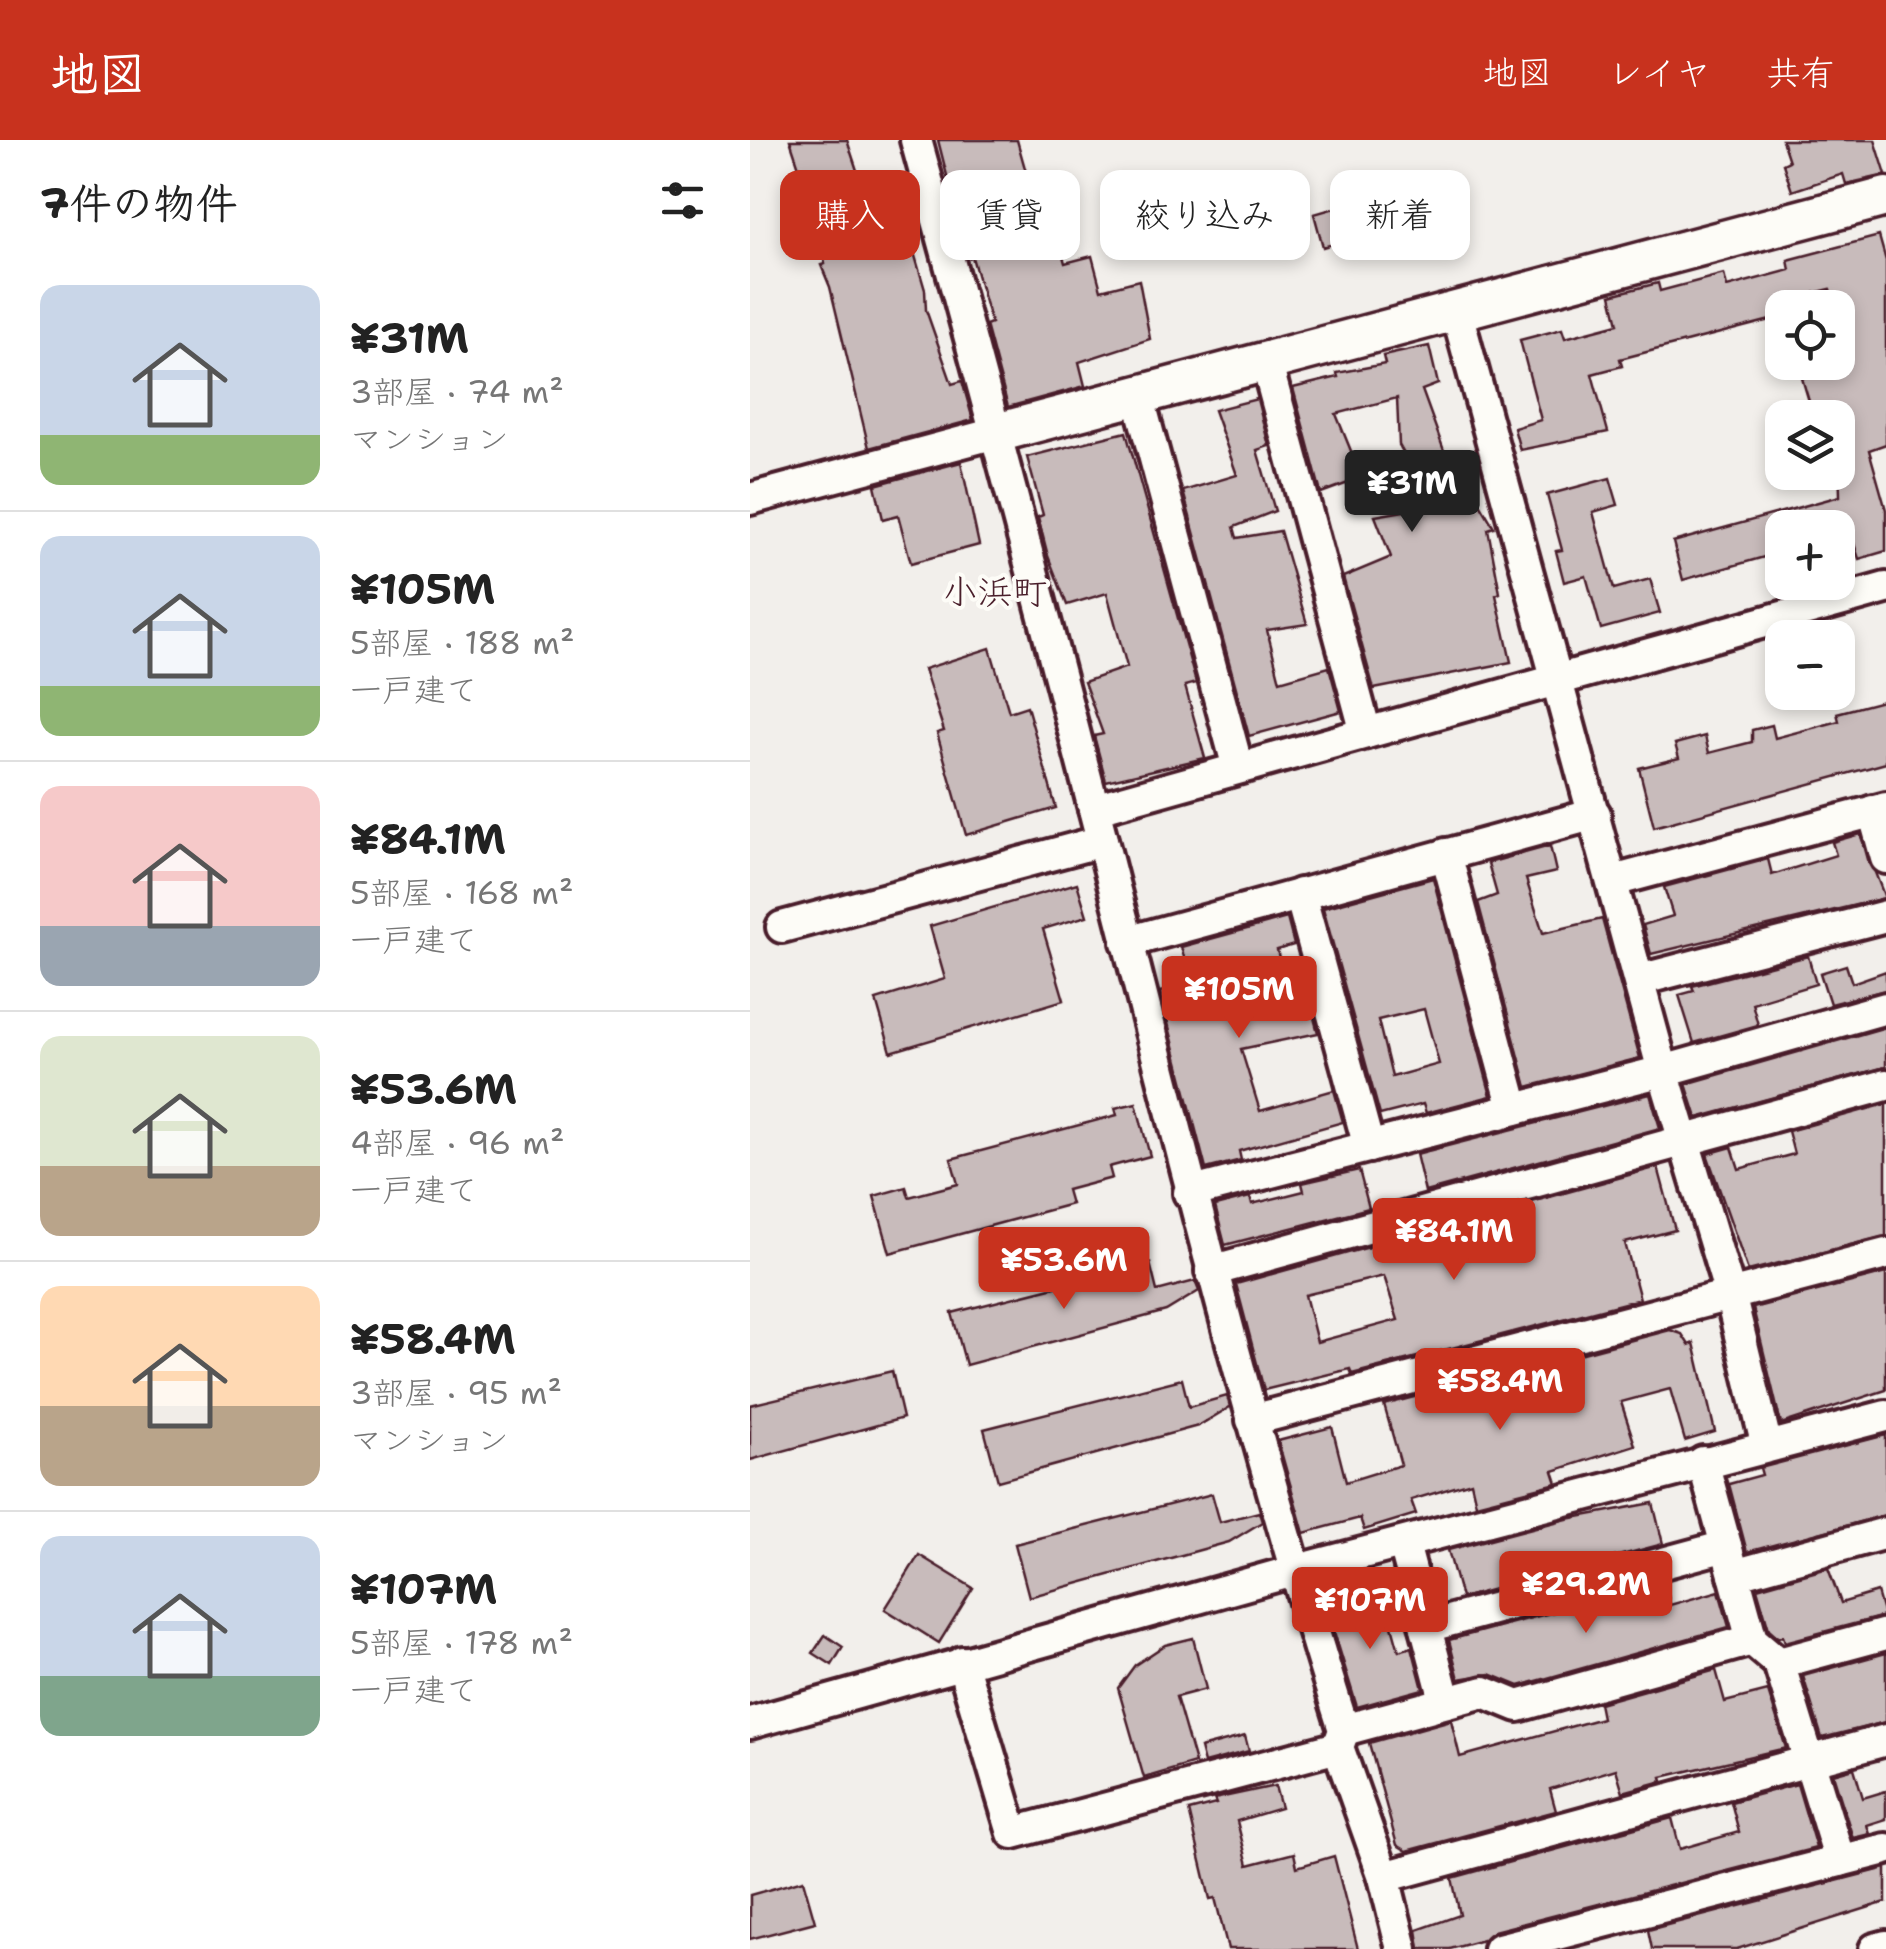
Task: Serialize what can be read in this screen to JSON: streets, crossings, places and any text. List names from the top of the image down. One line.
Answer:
{"districts":["小浜町"],"page":{"header":"地図","nav":["地図","レイヤ","共有"],"heading":"7件の物件","chip":["購入","賃貸","絞り込み","新着"],"list":[{"name":"¥31M","note":"3部屋 · 74 m² · マンション"},{"name":"¥105M","note":"5部屋 · 188 m² · 一戸建て"},{"name":"¥84.1M","note":"5部屋 · 168 m² · 一戸建て"},{"name":"¥53.6M","note":"4部屋 · 96 m² · 一戸建て"},{"name":"¥58.4M","note":"3部屋 · 95 m² · マンション"},{"name":"¥107M","note":"5部屋 · 178 m² · 一戸建て"}],"map_buttons":["+","−"],"price":["¥31M","¥105M","¥84.1M","¥53.6M","¥58.4M","¥29.2M","¥107M"]}}
